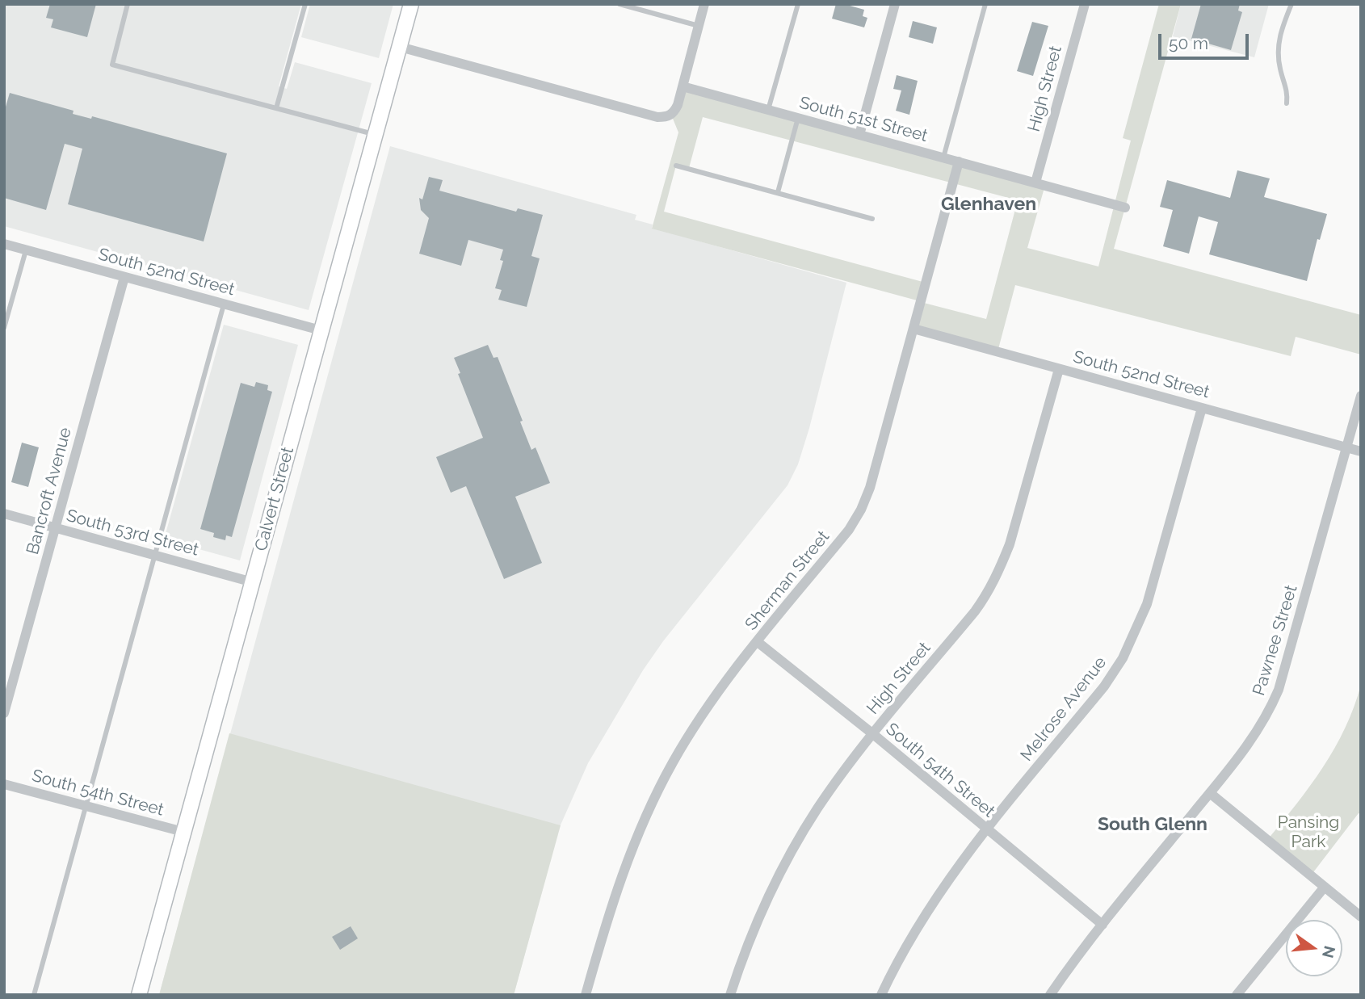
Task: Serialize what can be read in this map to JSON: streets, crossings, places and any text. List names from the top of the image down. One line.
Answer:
{"streets":{"street":["High Street","South 51st Street","South 52nd Street","Bancroft Avenue","Calvert Street","South 53rd Street","Sherman Street","Pawnee Street","Melrose Avenue","South 54th Street"]},"crossings":[["High Street","South 51st Street"],["High Street","South 52nd Street"],["High Street","South 54th Street"],["South 51st Street","Sherman Street"],["South 52nd Street","Bancroft Avenue"],["South 52nd Street","Calvert Street"],["South 52nd Street","Sherman Street"],["South 52nd Street","Pawnee Street"],["South 52nd Street","Melrose Avenue"],["Bancroft Avenue","South 53rd Street"],["Calvert Street","South 53rd Street"],["Calvert Street","South 54th Street"],["Sherman Street","South 54th Street"],["Pawnee Street","South 54th Street"],["Melrose Avenue","South 54th Street"]],"districts":["Glenhaven","South Glenn"],"parks":["Pansing Park"],"scale_bar":"50 m","north":"right"}
